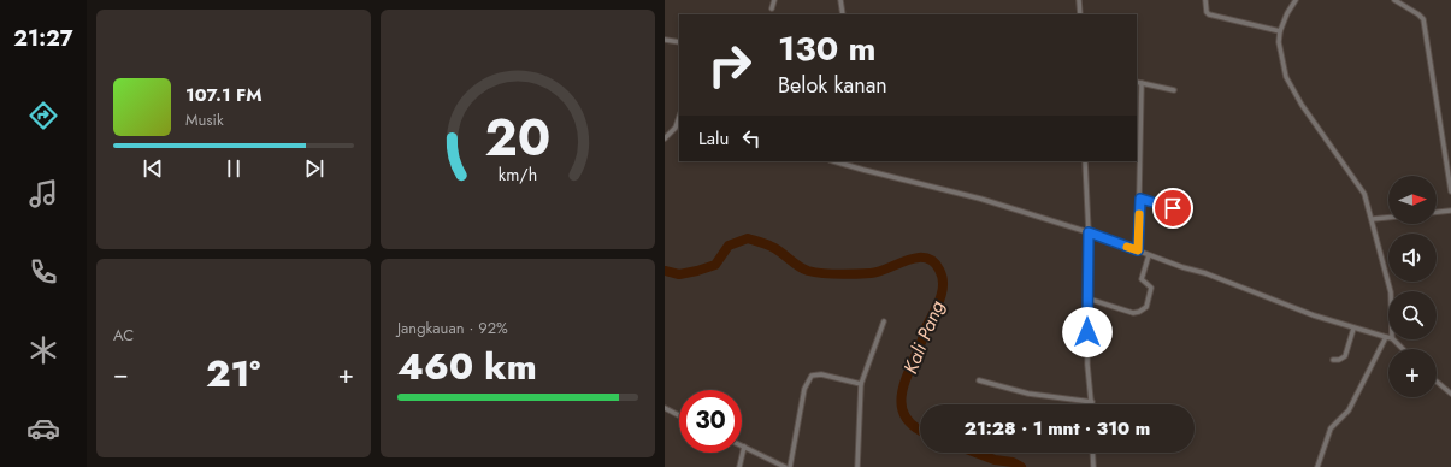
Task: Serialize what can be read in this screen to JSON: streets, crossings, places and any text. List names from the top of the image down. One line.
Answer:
{"water":["Kali Pang"],"north":"right","page":{"tabs":"21:27","turn":["130 m","Belok kanan"],"song":["107.1 FM","Musik"],"then":"Lalu","map_buttons":"+","tile":["AC",["Jangkauan · 92%","460 km"]],"heat":["−","21°","+"],"limit":"30","trip":"21:28 · 1 mnt · 310 m","gauge":["20","km/h"]}}
